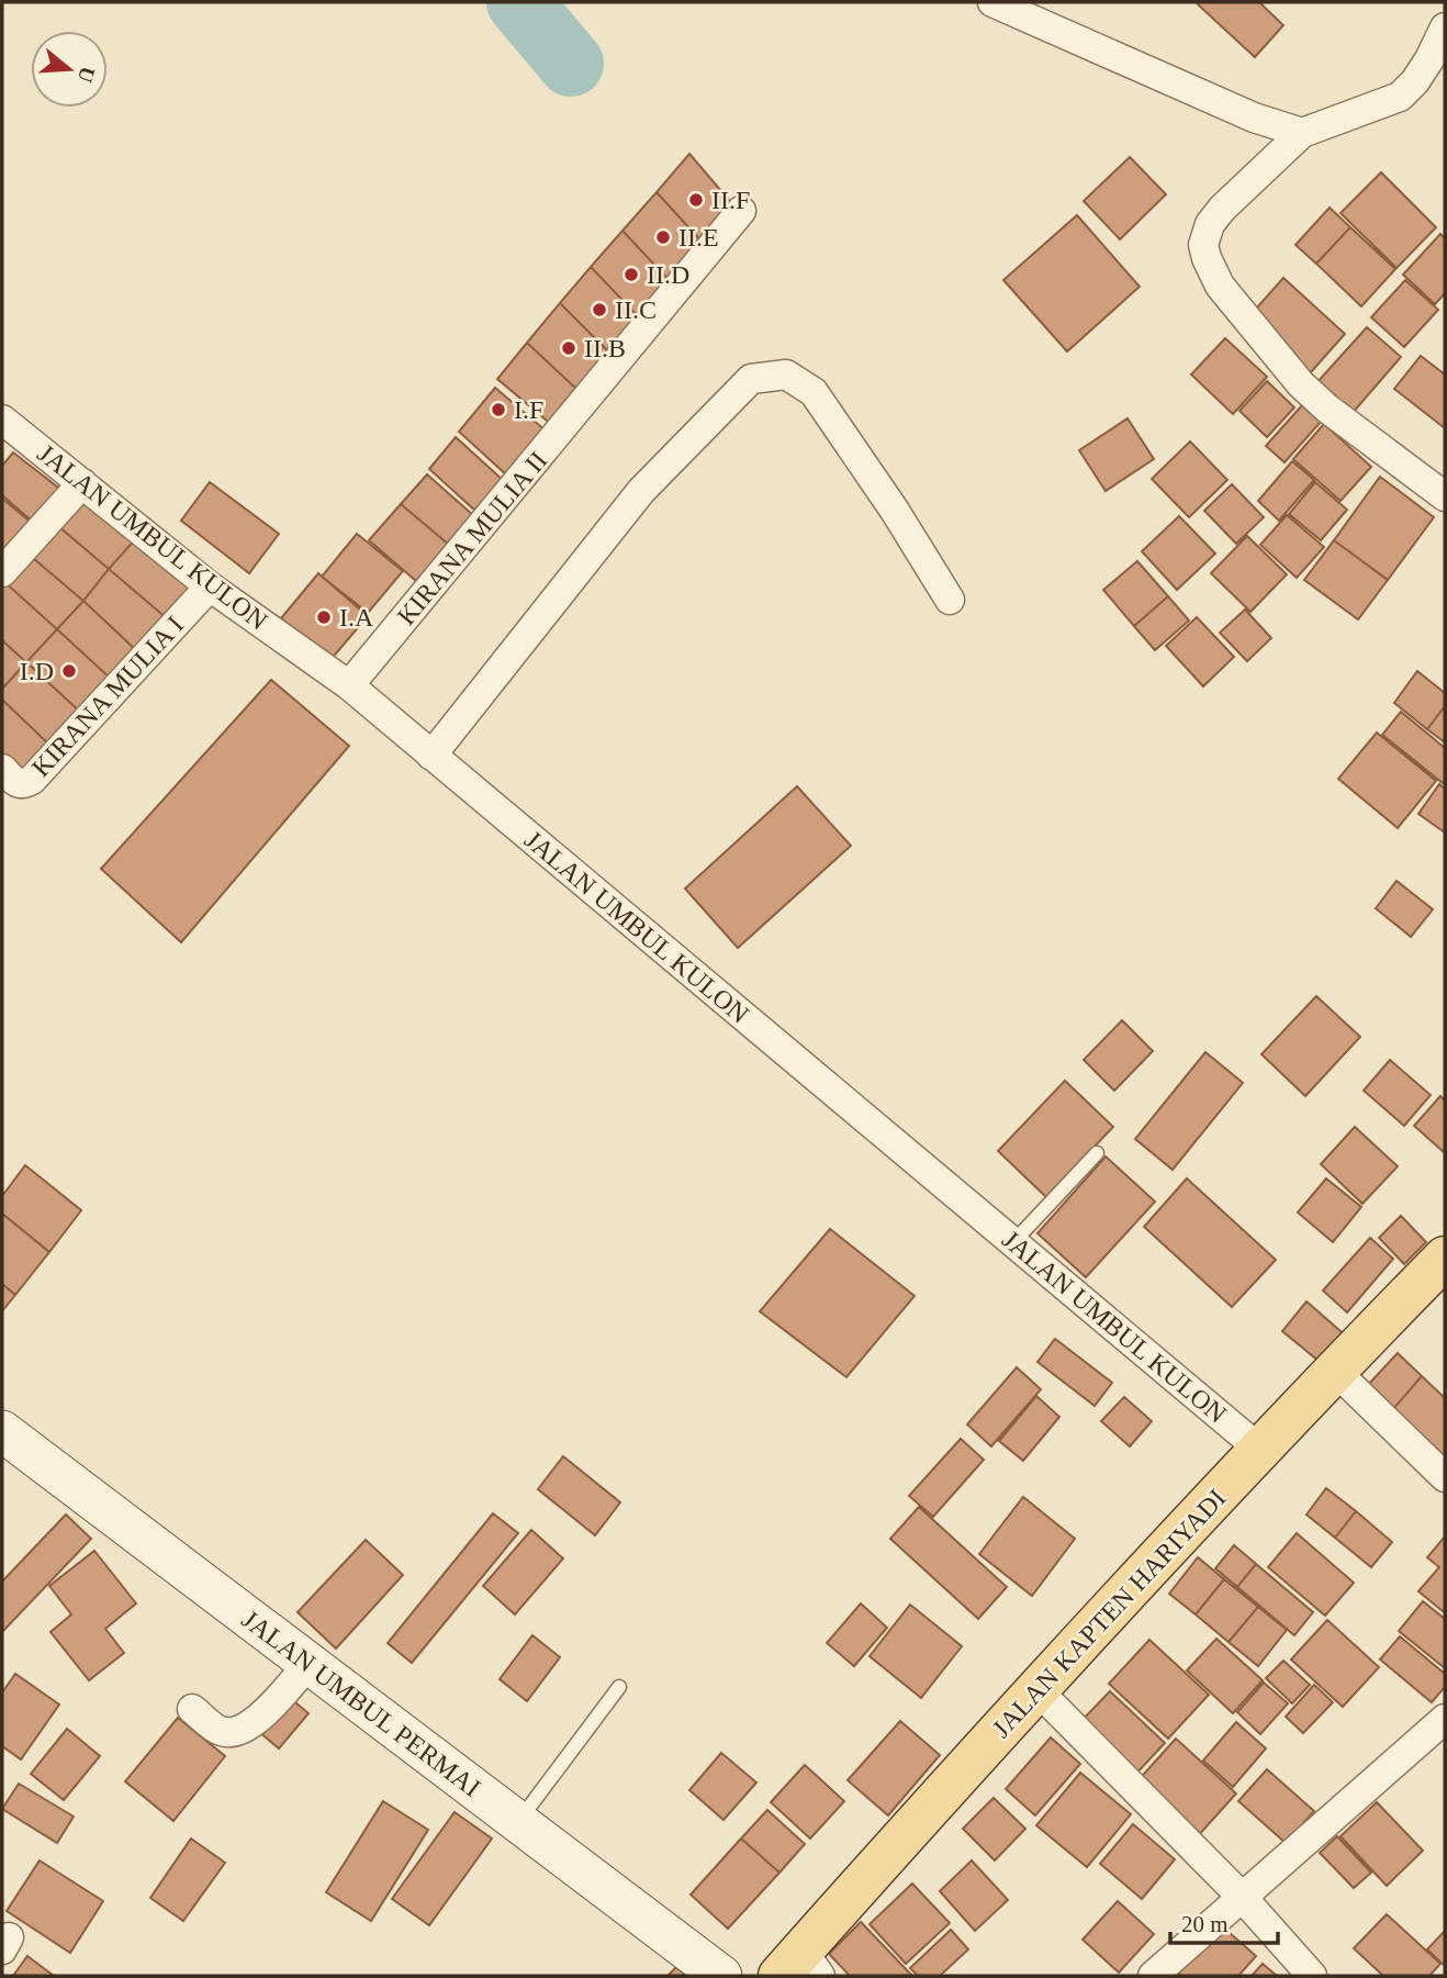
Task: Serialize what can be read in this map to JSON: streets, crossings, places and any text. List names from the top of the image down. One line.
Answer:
{"streets":{"main road":["JALAN KAPTEN HARIYADI","JALAN UMBUL PERMAI"],"street":["JALAN UMBUL KULON","KIRANA MULIA II","KIRANA MULIA I"]},"crossings":[["JALAN UMBUL KULON","KIRANA MULIA II"],["JALAN UMBUL KULON","KIRANA MULIA I"],["JALAN UMBUL KULON","JALAN KAPTEN HARIYADI"]],"places":["II.F","II.E","II.D","II.C","II.B","I.F","I.A","I.D"],"scale_bar":"20 m","north":"right"}
